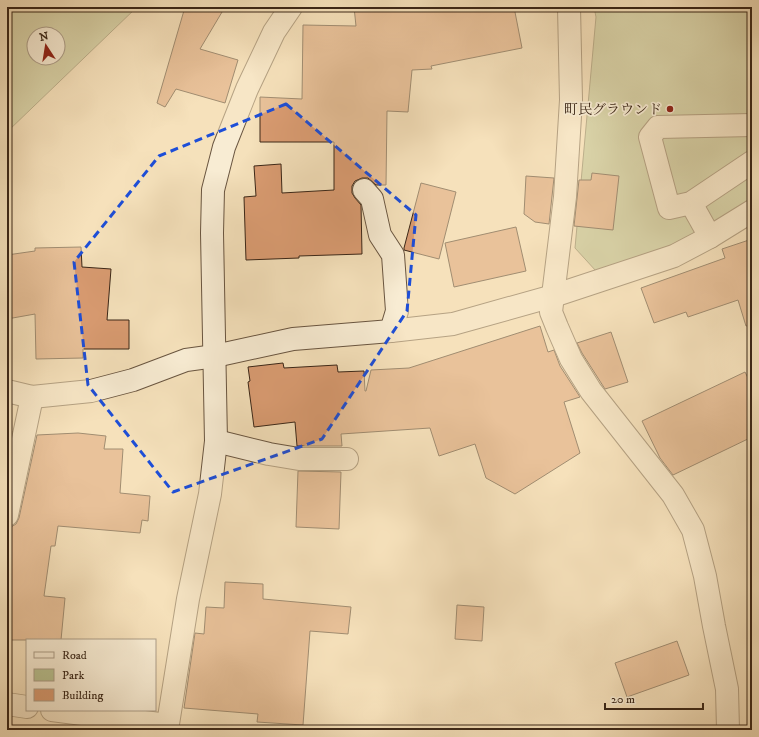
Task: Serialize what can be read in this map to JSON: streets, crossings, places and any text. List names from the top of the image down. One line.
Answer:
{"places":["町民グラウンド"],"legend":["Road","Park","Building"],"scale_bar":"20 m","north":"top"}
